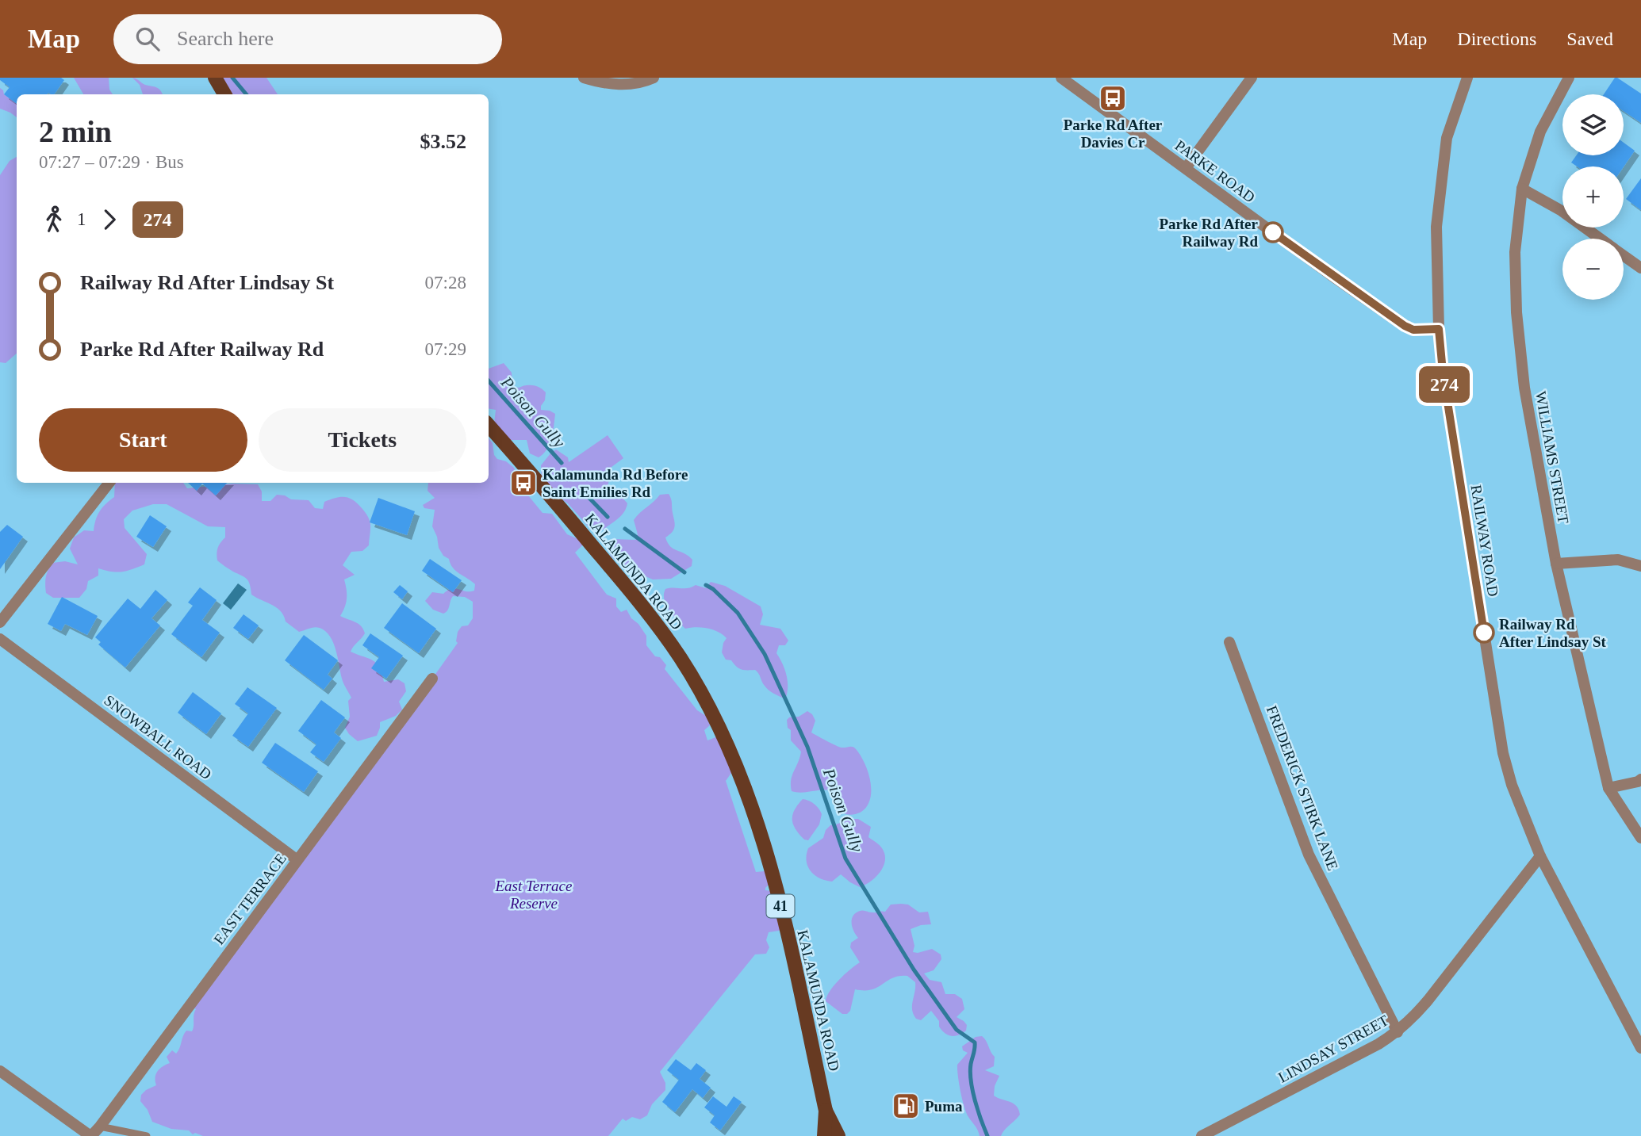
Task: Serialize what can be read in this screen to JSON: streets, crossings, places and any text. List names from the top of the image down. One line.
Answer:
{"streets":{"main road":["KALAMUNDA ROAD","41"],"street":["PARKE ROAD","WILLIAMS STREET","RAILWAY ROAD","SNOWBALL ROAD","FREDERICK STIRK LANE","EAST TERRACE","LINDSAY STREET"]},"crossings":[["PARKE ROAD","RAILWAY ROAD"],["RAILWAY ROAD","LINDSAY STREET"],["SNOWBALL ROAD","EAST TERRACE"],["FREDERICK STIRK LANE","LINDSAY STREET"]],"water":["Poison Gully"],"parks":["East Terrace Reserve"],"places":{"bus stop":["Parke Rd After Davies Cr","Kalamunda Rd Before Saint Emilies Rd"],"other":["Parke Rd After Railway Rd","Railway Rd After Lindsay St"],"fuel station":["Puma"]},"lines":["bus line 274"],"page":{"header":"Map","search":"Search here","nav":["Map","Directions","Saved"],"on_map":"274","map_buttons":["+","−"],"heading":["2 min","07:27 – 07:29 · Bus","$3.52"],"legs":["1","274"],"list":[{"name":"Railway Rd After Lindsay St","value":"07:28"},{"name":"Parke Rd After Railway Rd","value":"07:29"}],"buttons":["Start","Tickets"]}}
